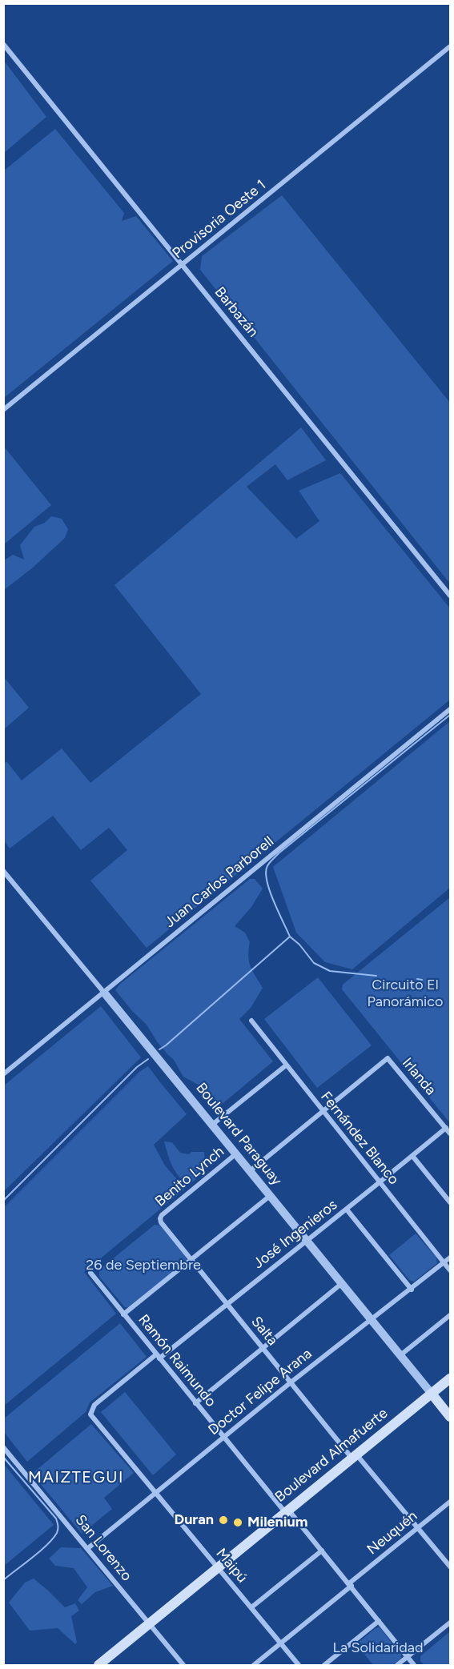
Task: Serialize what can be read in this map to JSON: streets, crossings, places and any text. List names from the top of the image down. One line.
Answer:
{"streets":{"main road":["Boulevard Paraguay","Boulevard Almafuerte"],"street":["Provisoria Oeste 1","Barbazán","Juan Carlos Parborell","Irlanda","Fernández Blanco","Benito Lynch","José Ingenieros","Salta","Ramón Raimundo","Doctor Felipe Arana","Neuquén","San Lorenzo","Maipú"]},"crossings":[["Provisoria Oeste 1","Barbazán"],["Juan Carlos Parborell","Boulevard Paraguay"],["Irlanda","Fernández Blanco"],["Irlanda","José Ingenieros"],["Boulevard Paraguay","Benito Lynch"],["Boulevard Paraguay","José Ingenieros"],["Boulevard Paraguay","Doctor Felipe Arana"],["Boulevard Paraguay","Boulevard Almafuerte"],["Fernández Blanco","Benito Lynch"],["Fernández Blanco","José Ingenieros"],["Fernández Blanco","Doctor Felipe Arana"],["Benito Lynch","Salta"],["José Ingenieros","Salta"],["José Ingenieros","Ramón Raimundo"],["José Ingenieros","Maipú"],["Salta","Doctor Felipe Arana"],["Salta","Boulevard Almafuerte"],["Salta","Neuquén"],["Ramón Raimundo","Doctor Felipe Arana"],["Ramón Raimundo","Boulevard Almafuerte"],["Ramón Raimundo","Neuquén"],["Doctor Felipe Arana","San Lorenzo"],["Doctor Felipe Arana","Maipú"],["Boulevard Almafuerte","San Lorenzo"],["Boulevard Almafuerte","Maipú"],["Neuquén","Maipú"]],"districts":["MAIZTEGUI"],"parks":["Circuito El Panorámico","26 de Septiembre","La Solidaridad"],"places":["Duran","Milenium"]}
